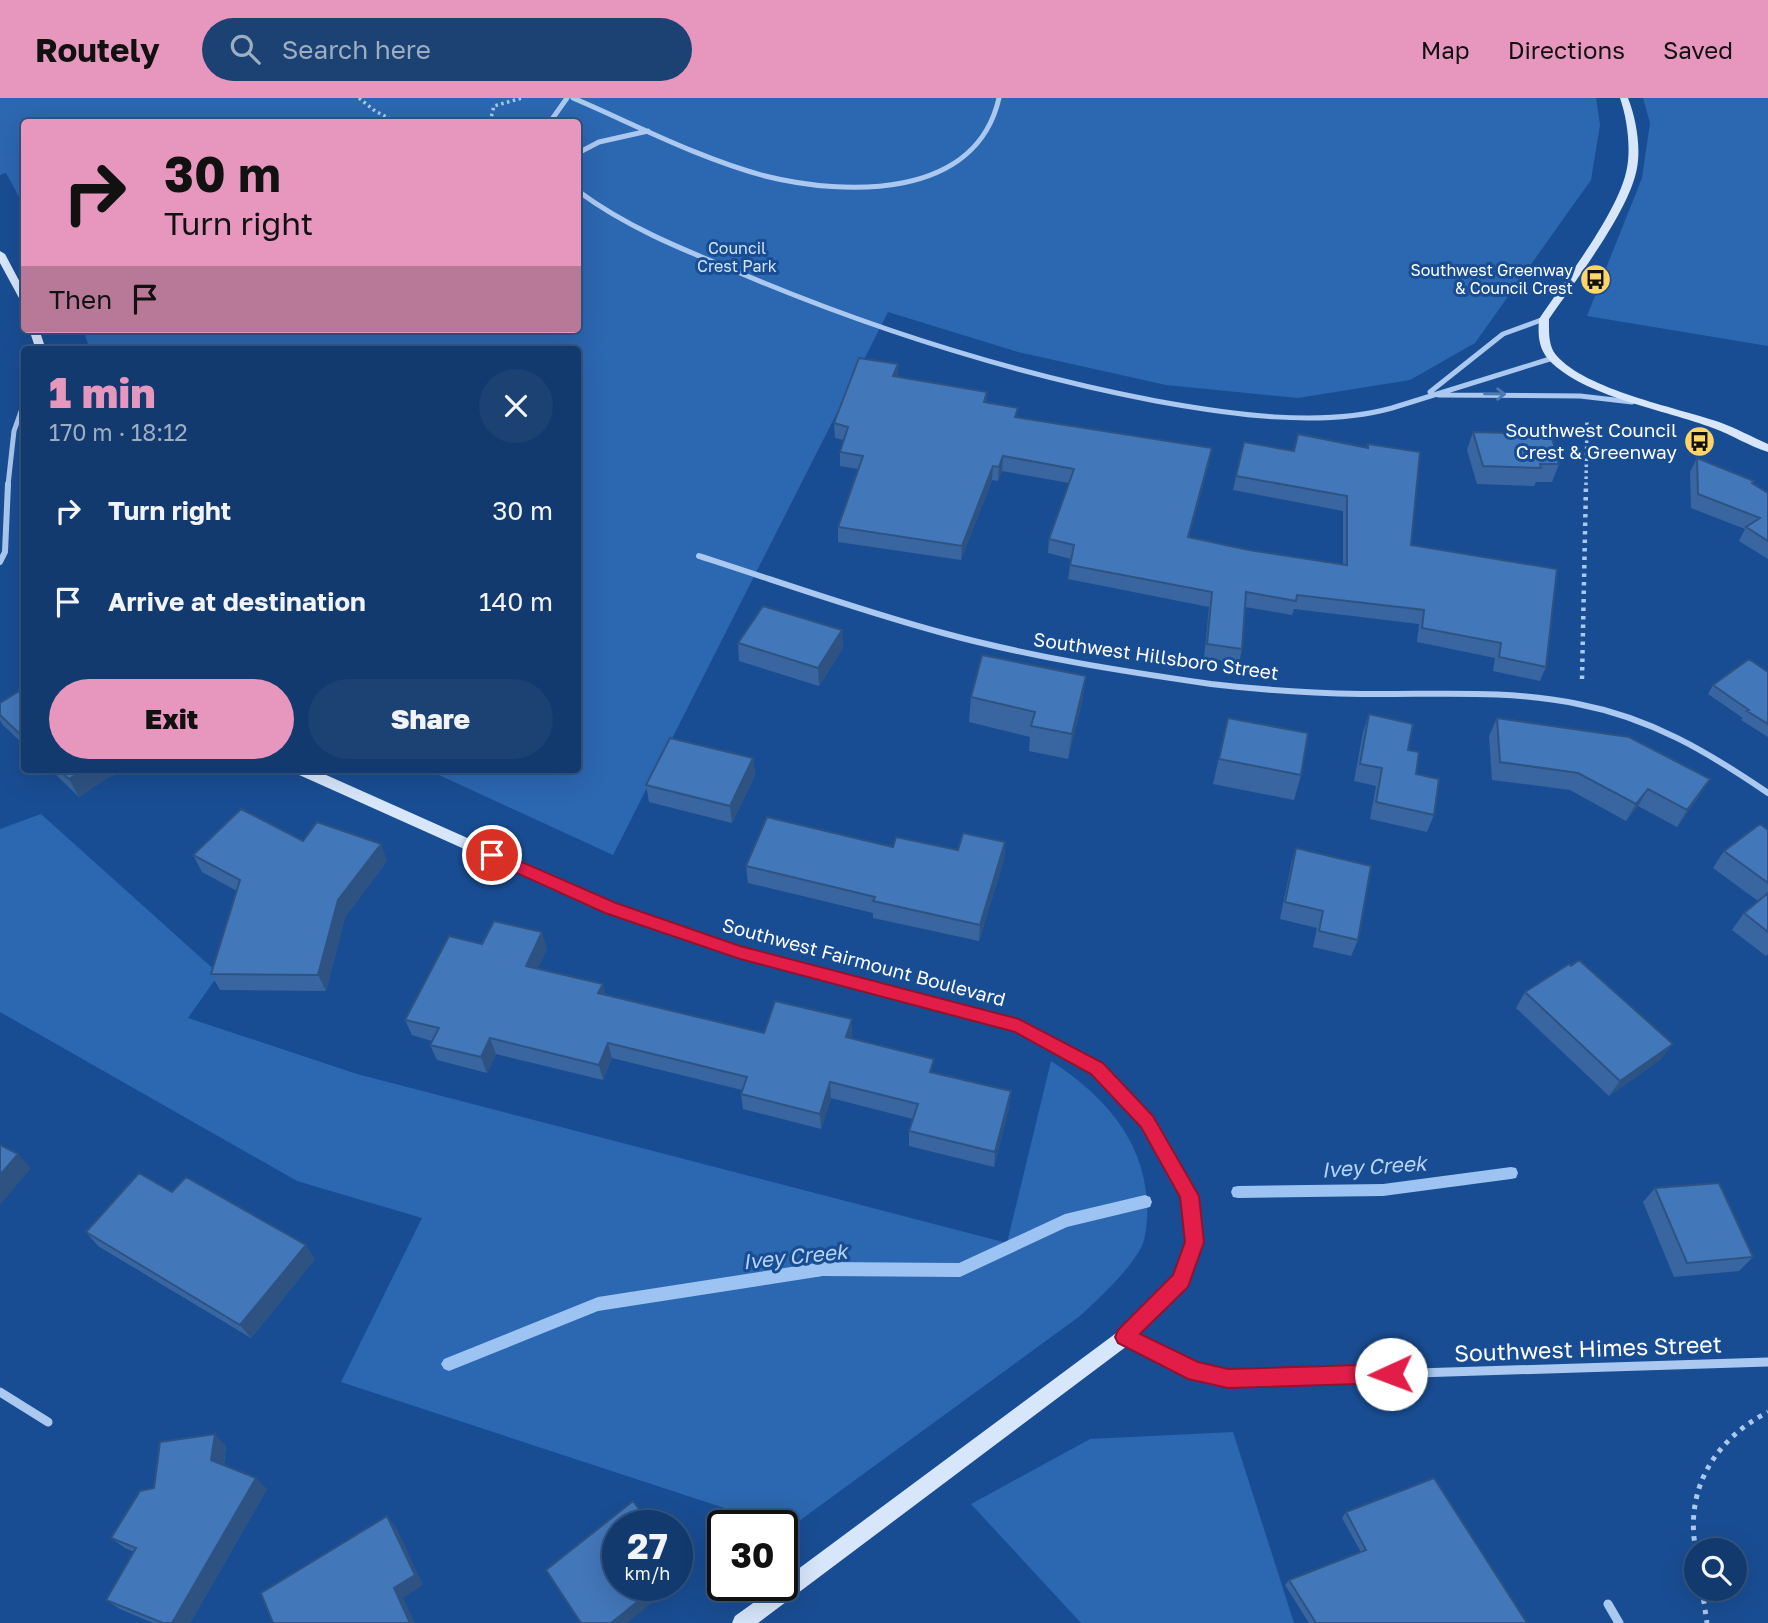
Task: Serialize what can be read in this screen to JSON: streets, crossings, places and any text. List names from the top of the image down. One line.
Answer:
{"streets":{"street":["Southwest Hillsboro Street","Southwest Fairmount Boulevard","Southwest Himes Street"]},"crossings":[["Southwest Fairmount Boulevard","Southwest Himes Street"]],"water":["Ivey Creek"],"parks":["Council Crest Park"],"places":{"bus stop":["Southwest Greenway & Council Crest","Southwest Council Crest & Greenway"]},"page":{"header":"Routely","search":"Search here","nav":["Map","Directions","Saved"],"turn":["30 m","Turn right"],"then":"Then","heading":["1 min","170 m · 18:12"],"list":[{"name":"Turn right","value":"30 m"},{"name":"Arrive at destination","value":"140 m"}],"buttons":["Exit","Share"],"speed":"27 km/h","limit":"30"}}
